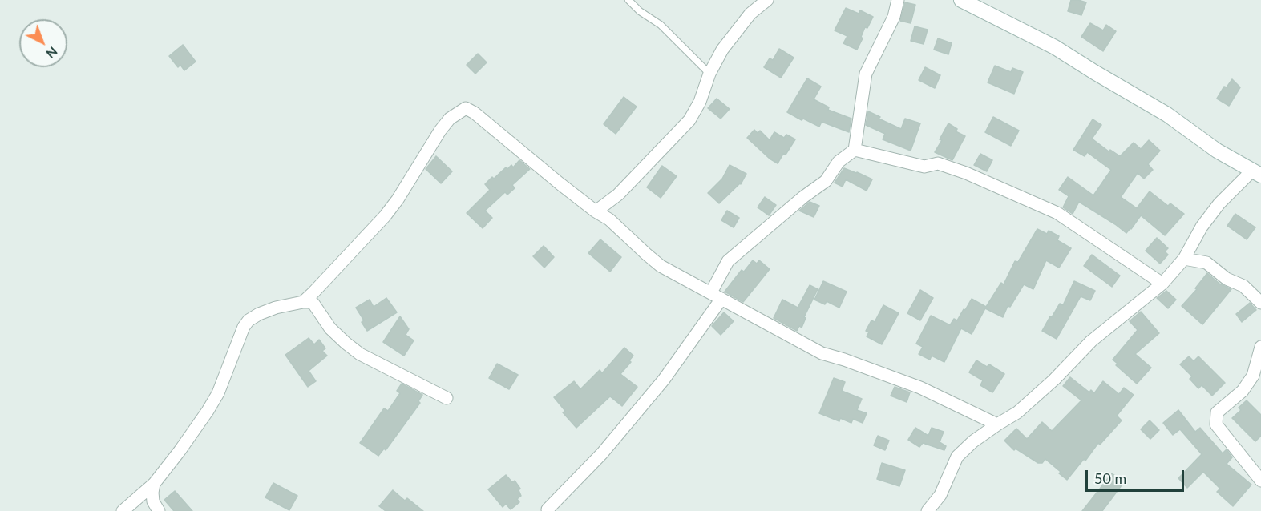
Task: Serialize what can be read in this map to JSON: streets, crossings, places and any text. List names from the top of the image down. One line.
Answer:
{"scale_bar":"50 m","north":"bottom right"}
